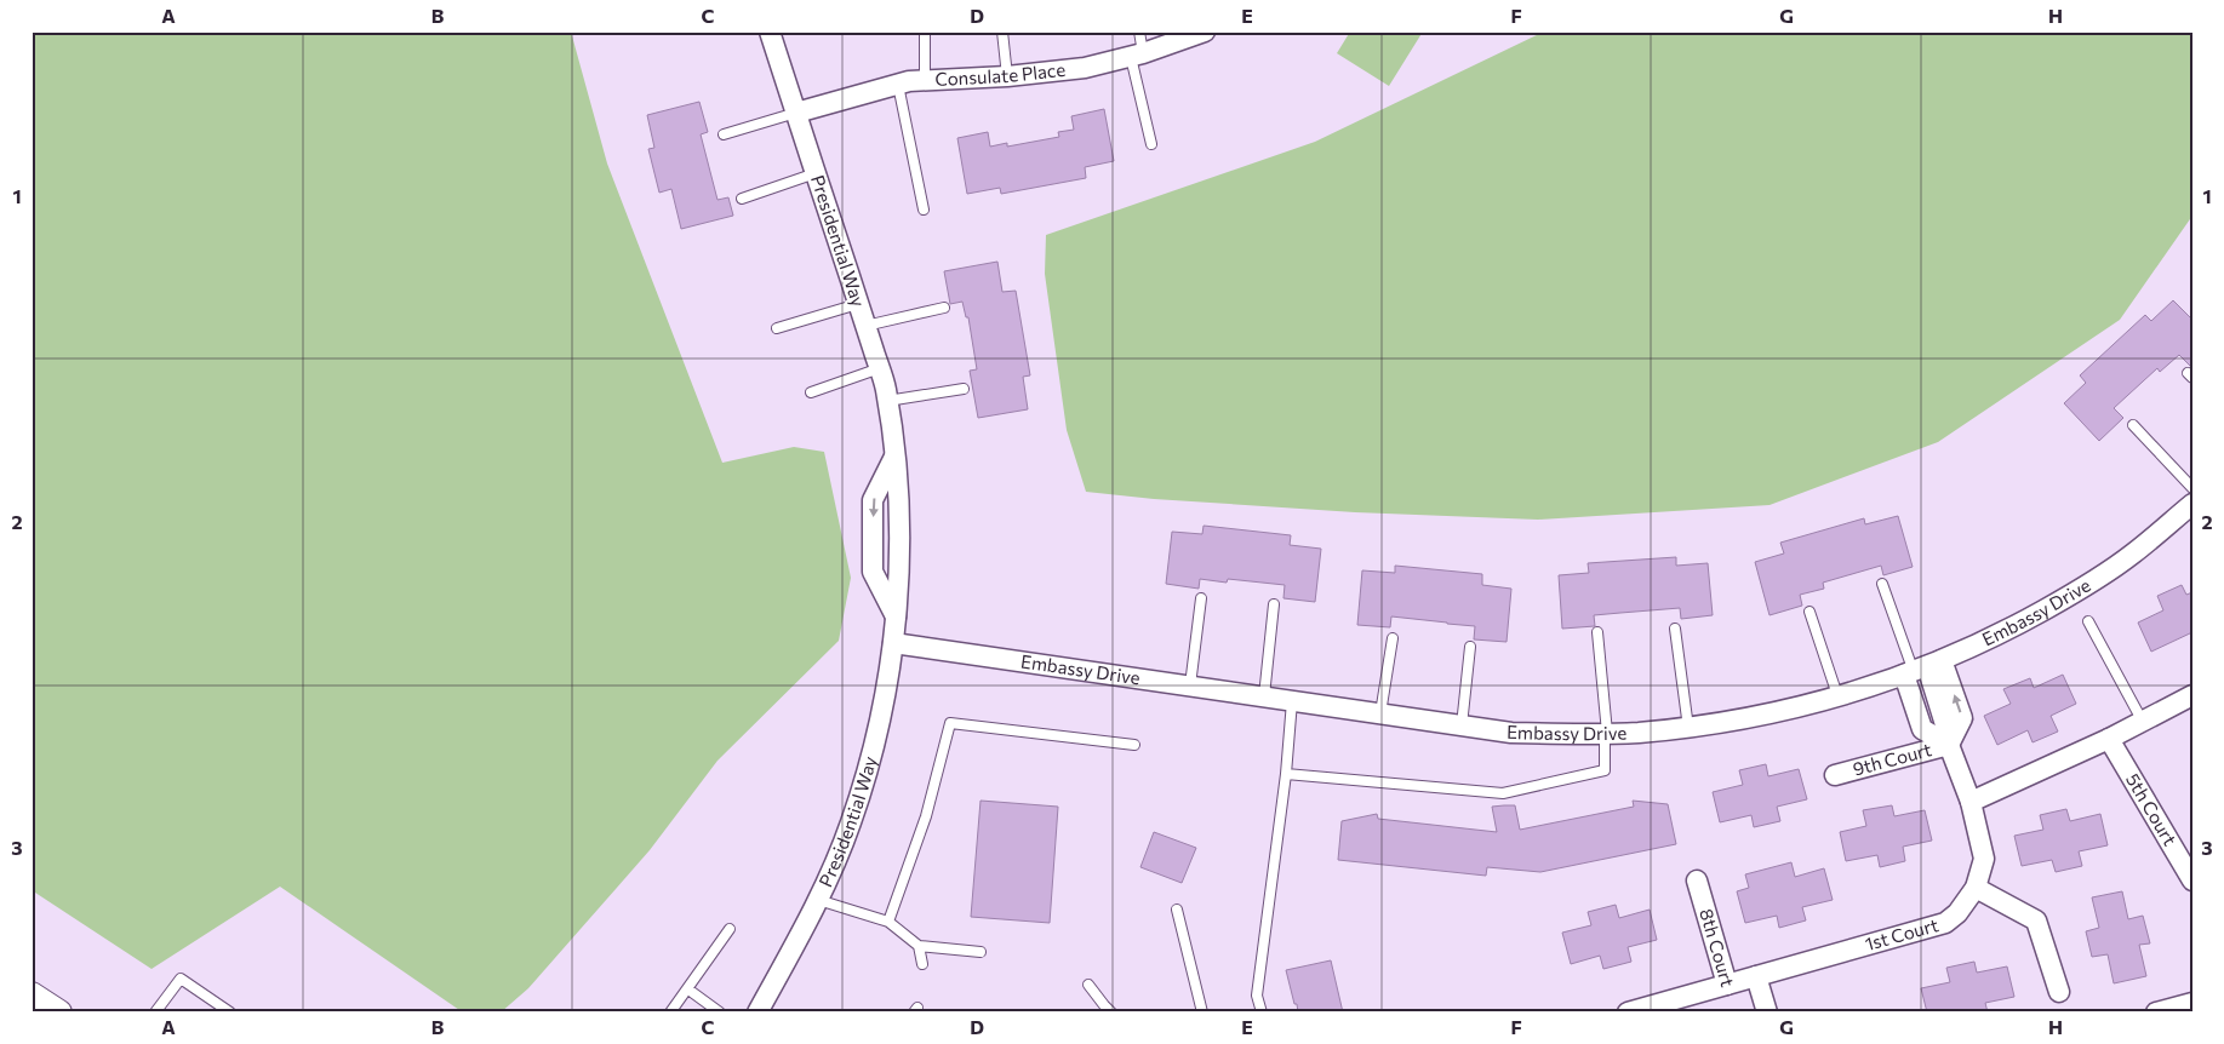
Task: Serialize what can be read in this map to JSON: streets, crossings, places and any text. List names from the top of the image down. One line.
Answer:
{"streets":{"street":["Consulate Place","Presidential Way","Embassy Drive","9th Court","5th Court","1st Court","8th Court"]},"crossings":[["Consulate Place","Presidential Way"],["Presidential Way","Embassy Drive"],["Embassy Drive","1st Court"],["9th Court","1st Court"],["1st Court","8th Court"]],"grid":{"columns":["A","B","C","D","E","F","G","H"],"rows":["1","2","3"]}}
